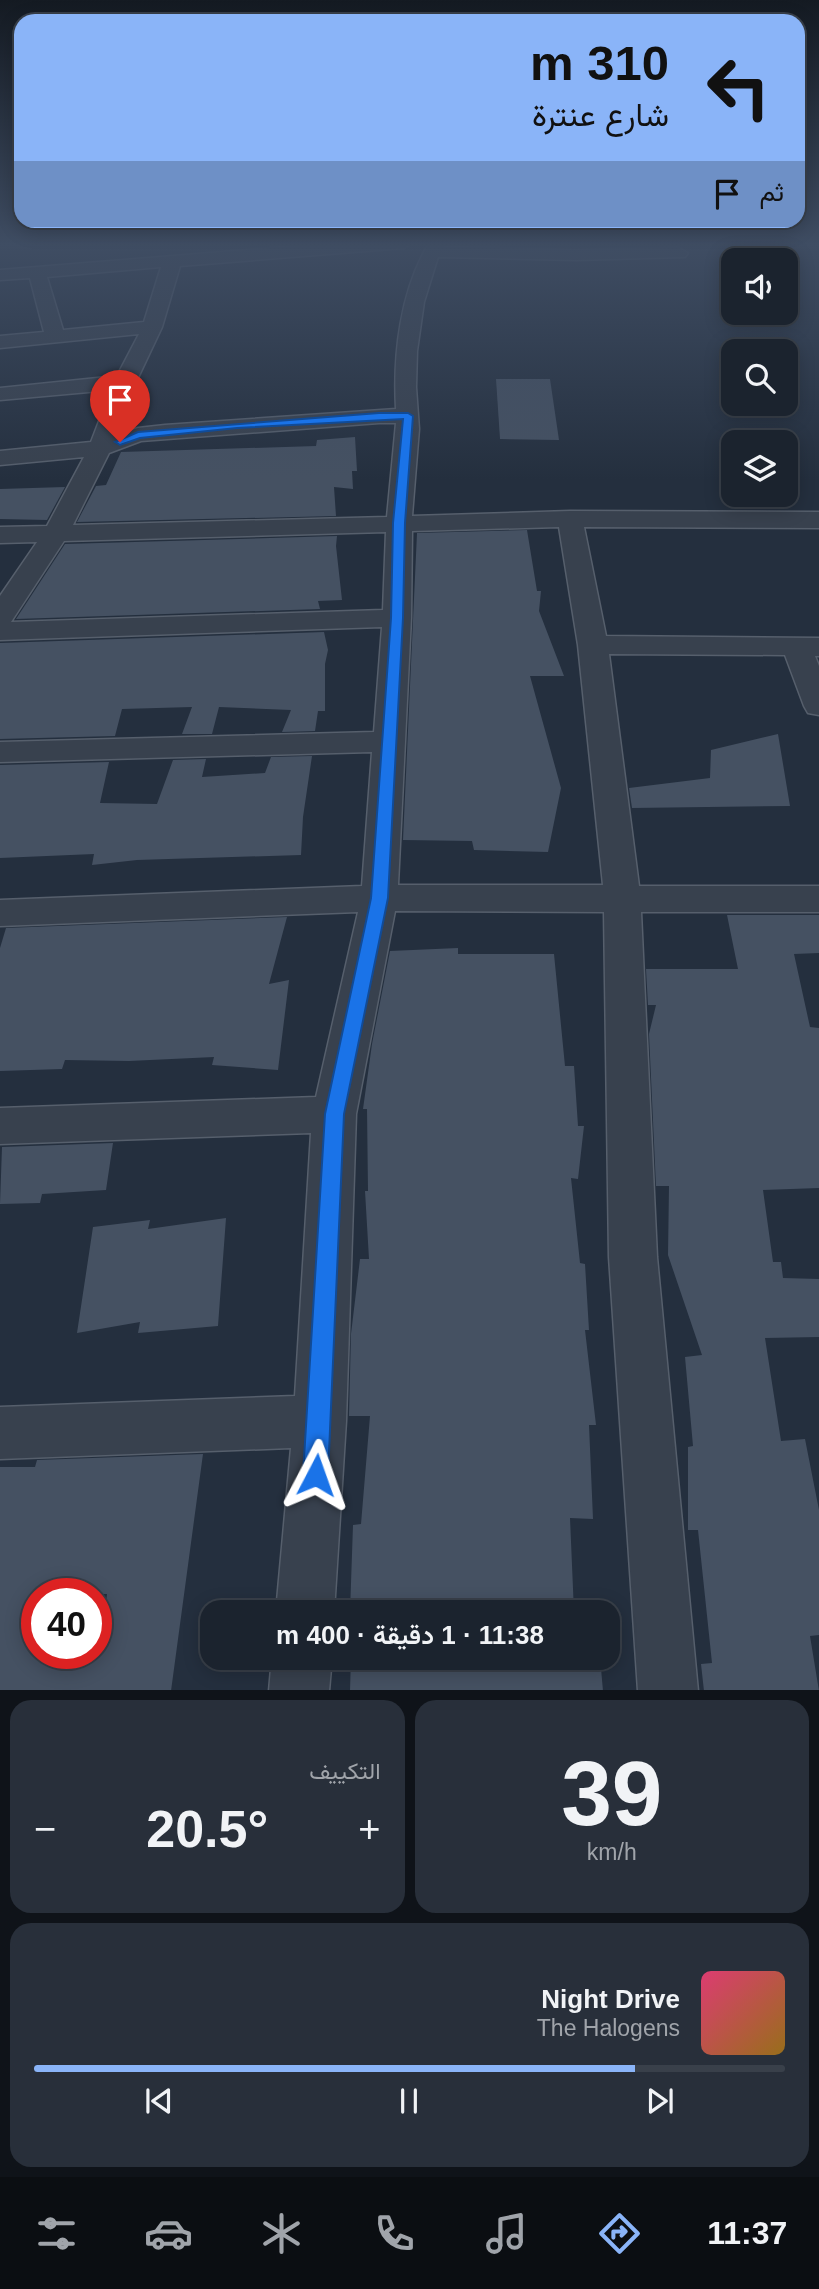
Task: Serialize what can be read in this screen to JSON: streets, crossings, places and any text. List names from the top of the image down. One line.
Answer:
{"page":{"turn":["310 m","شارع عنترة"],"then":"ثم","limit":"40","trip":"11:38 · 1 دقيقة · 400 m","tile":[["39","km/h"],"التكييف"],"heat":["−","20.5°","+"],"song":["Night Drive","The Halogens"],"tabs":"11:37"}}
